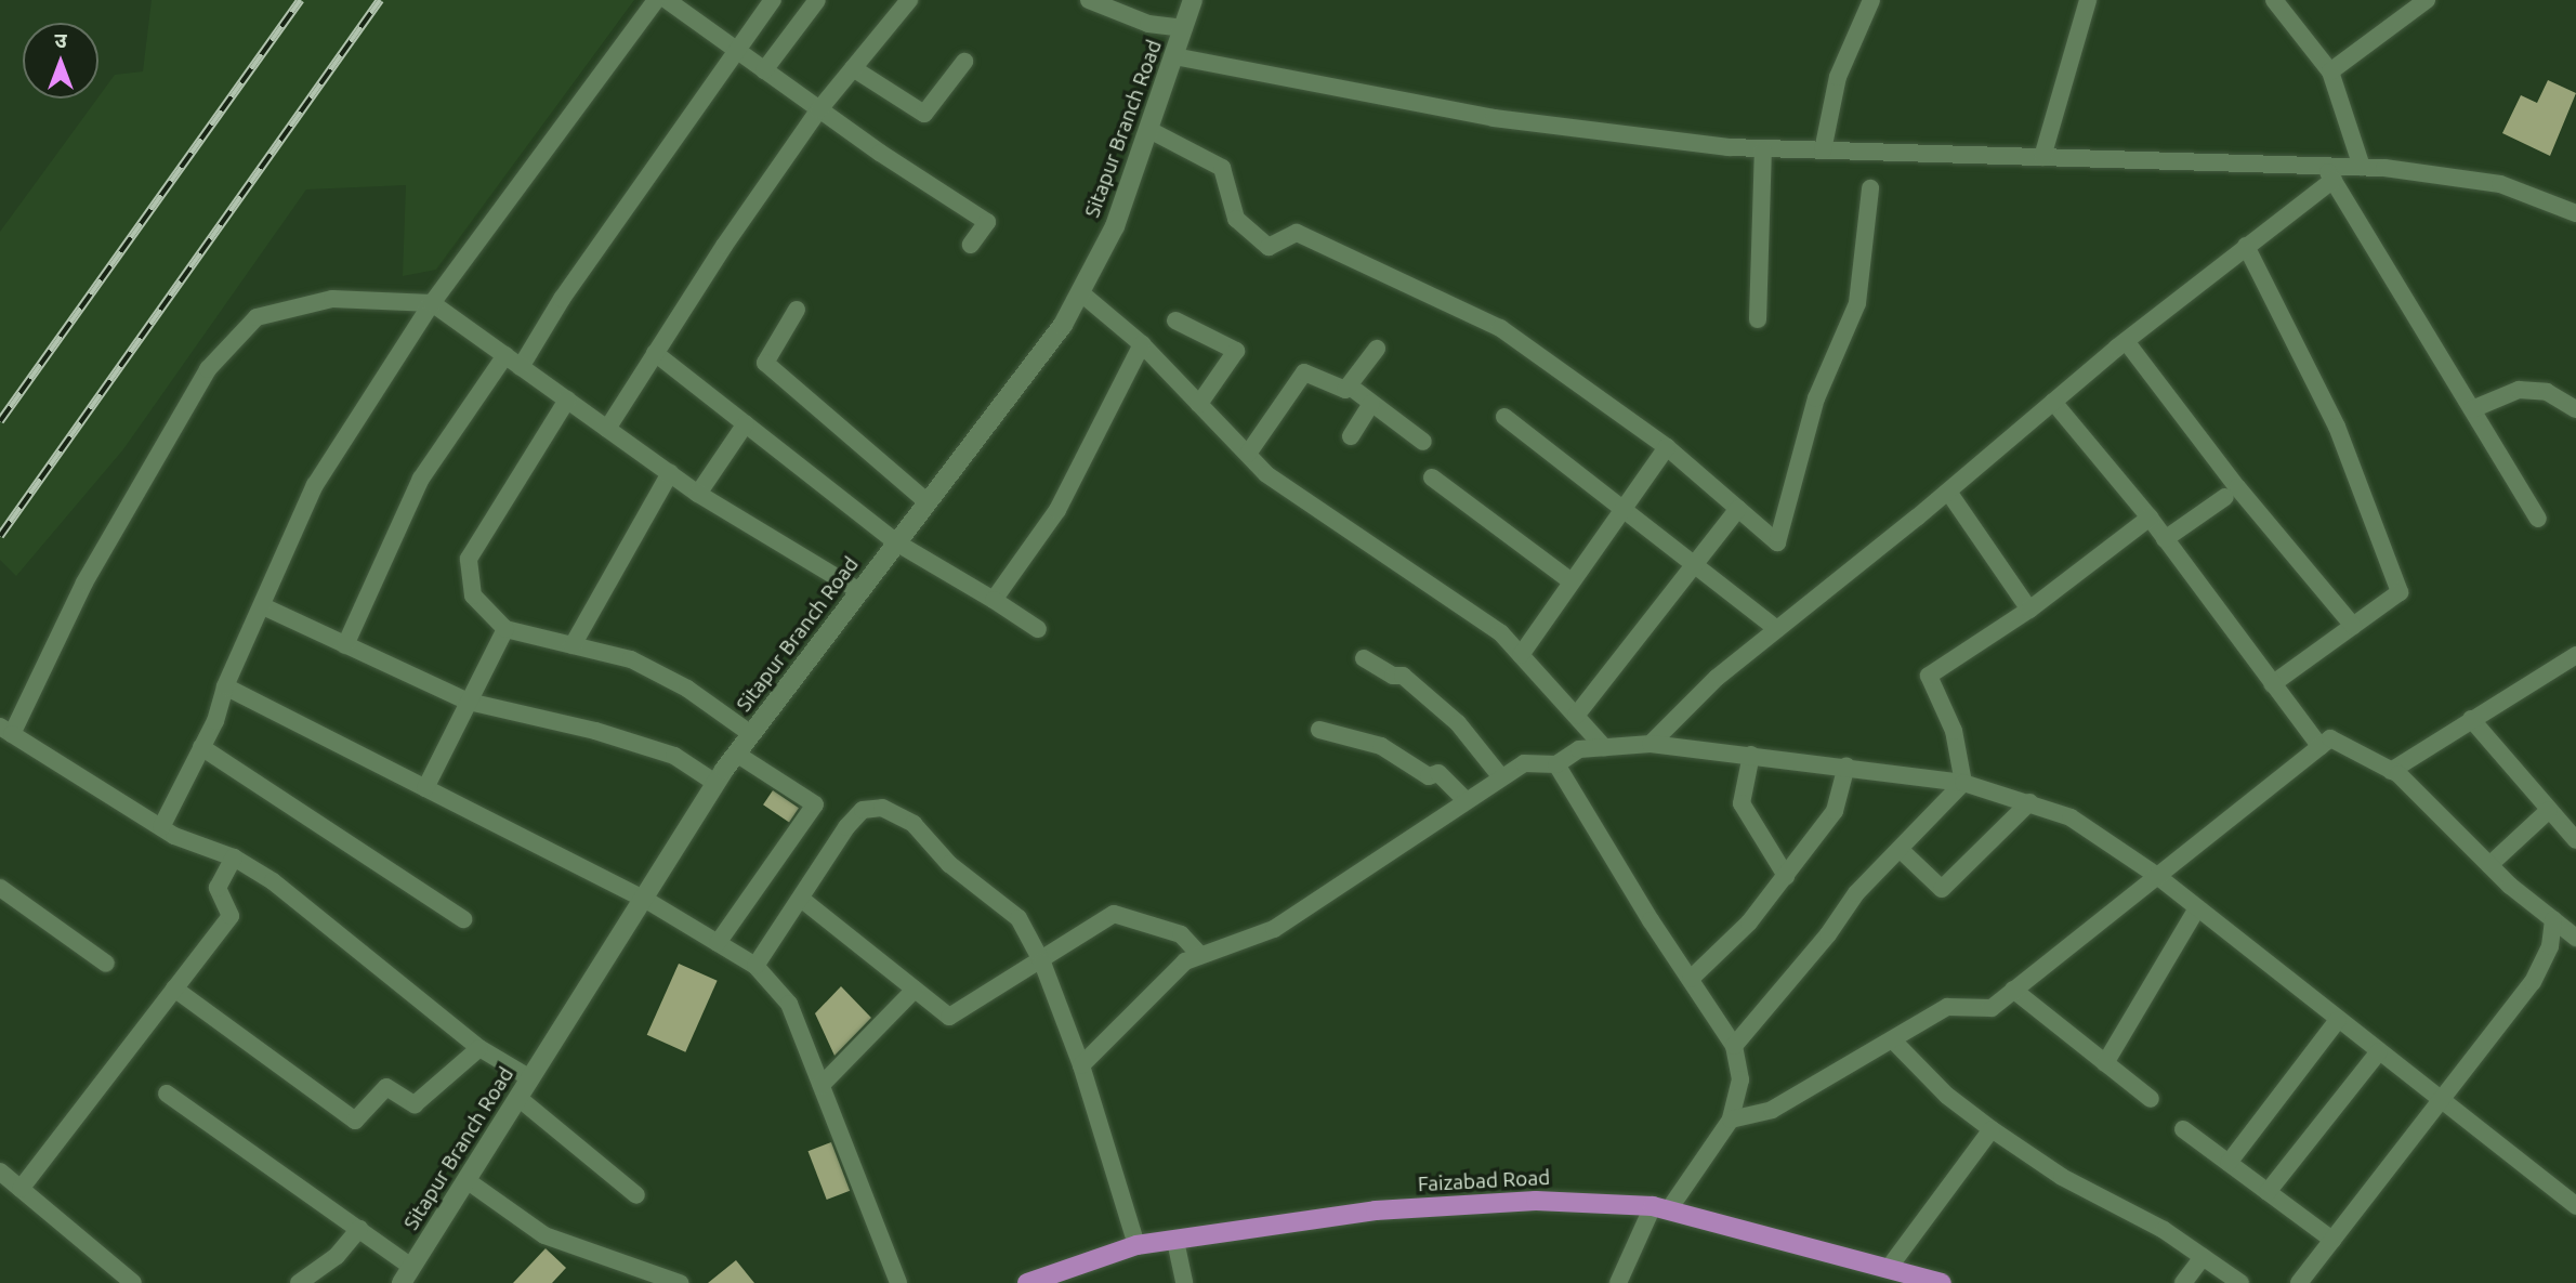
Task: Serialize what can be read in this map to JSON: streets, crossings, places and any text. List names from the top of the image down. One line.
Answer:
{"streets":{"main road":["Faizabad Road"],"street":["Sitapur Branch Road"]},"north":"top"}
